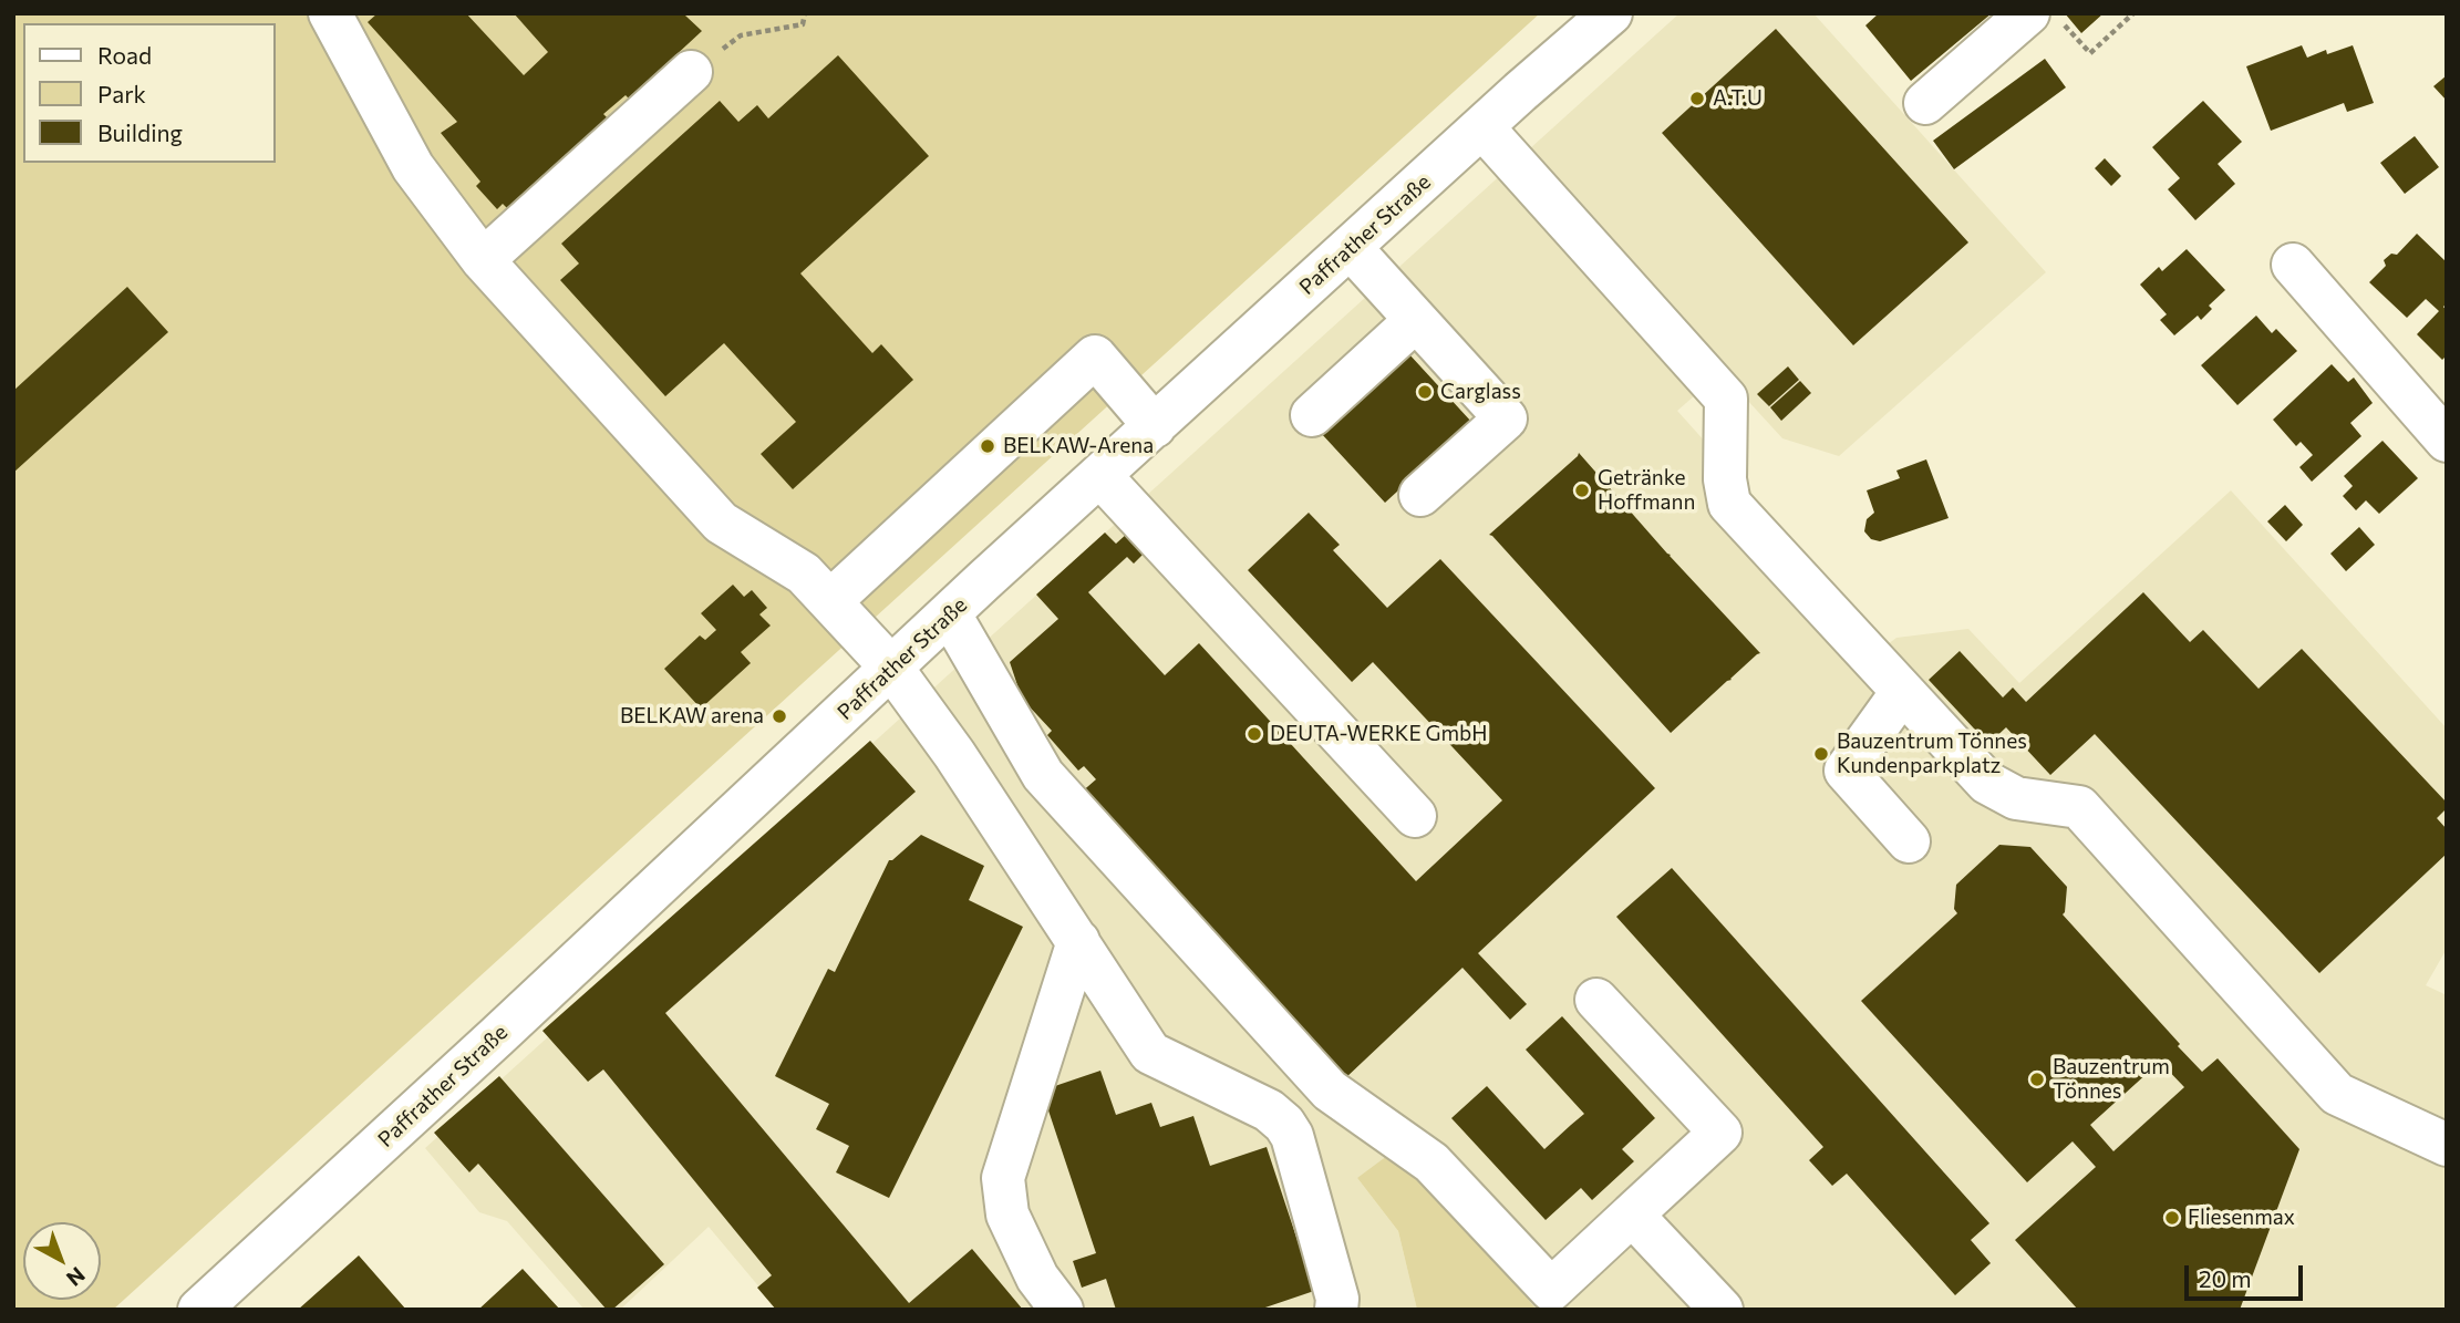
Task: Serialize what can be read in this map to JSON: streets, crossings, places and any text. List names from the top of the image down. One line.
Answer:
{"streets":{"street":["Paffrather Straße"]},"places":["A.T.U","Carglass","BELKAW-Arena","Getränke Hoffmann","BELKAW arena","DEUTA-WERKE GmbH","Bauzentrum Tönnes Kundenparkplatz","Bauzentrum Tönnes","Fliesenmax"],"legend":["Road","Park","Building"],"scale_bar":"20 m","north":"bottom right"}
